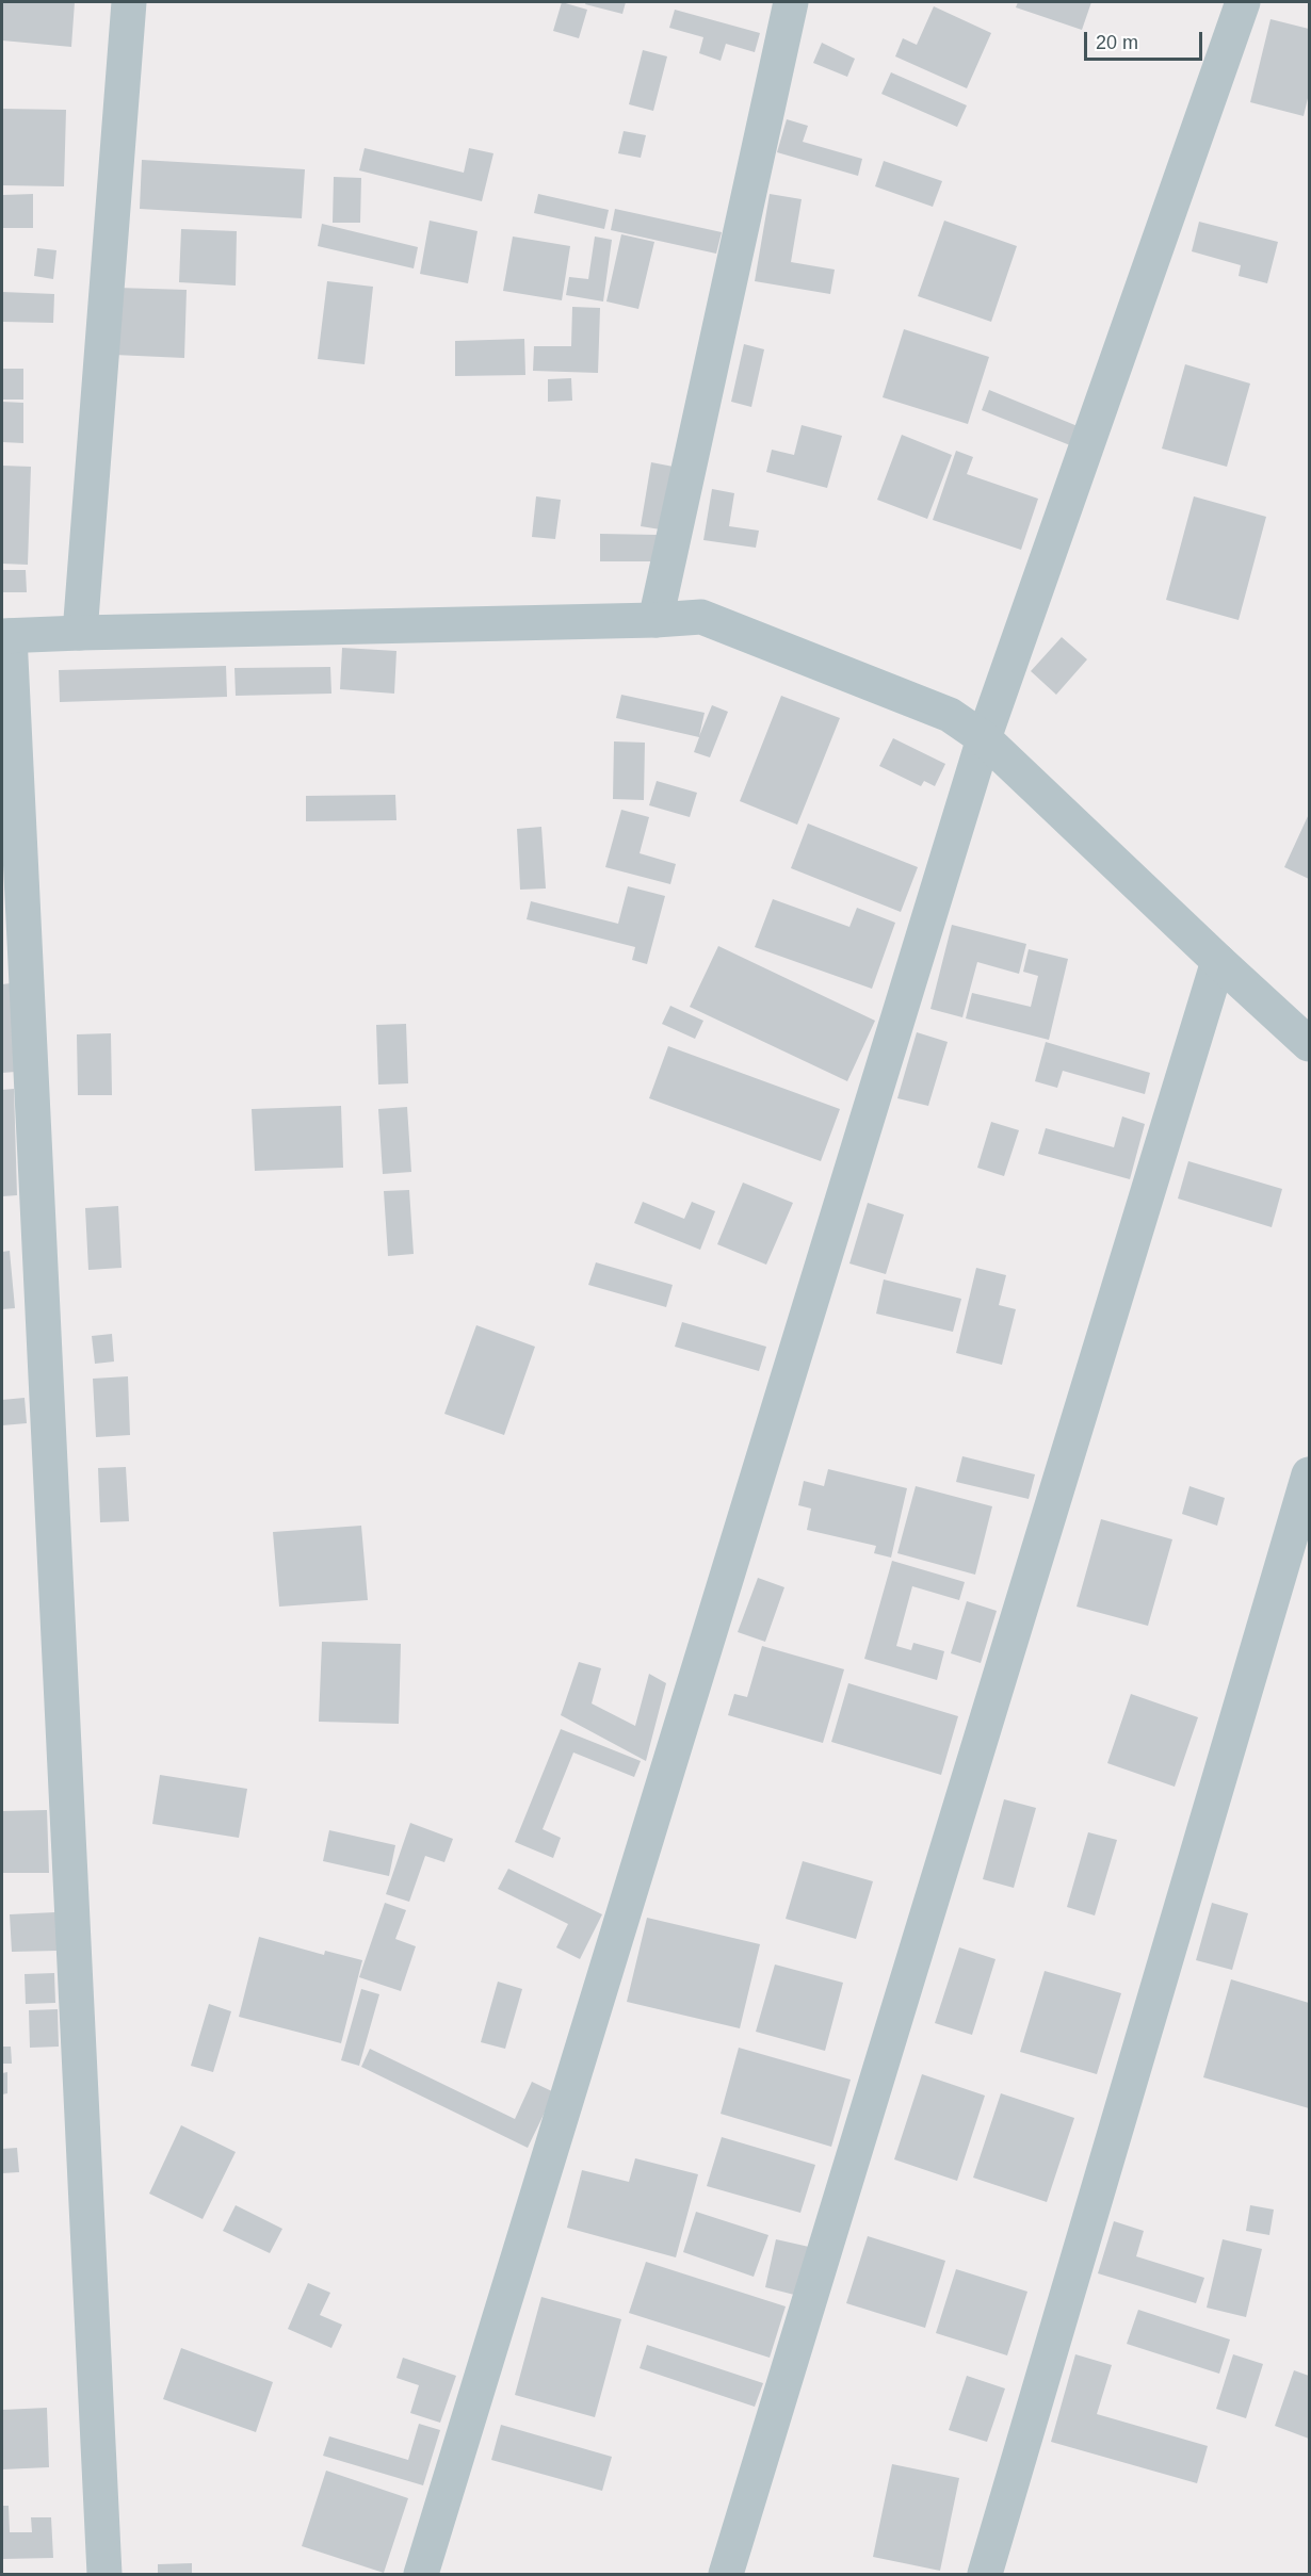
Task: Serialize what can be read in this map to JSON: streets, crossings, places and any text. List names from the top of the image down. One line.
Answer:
{"scale_bar":"20 m"}
